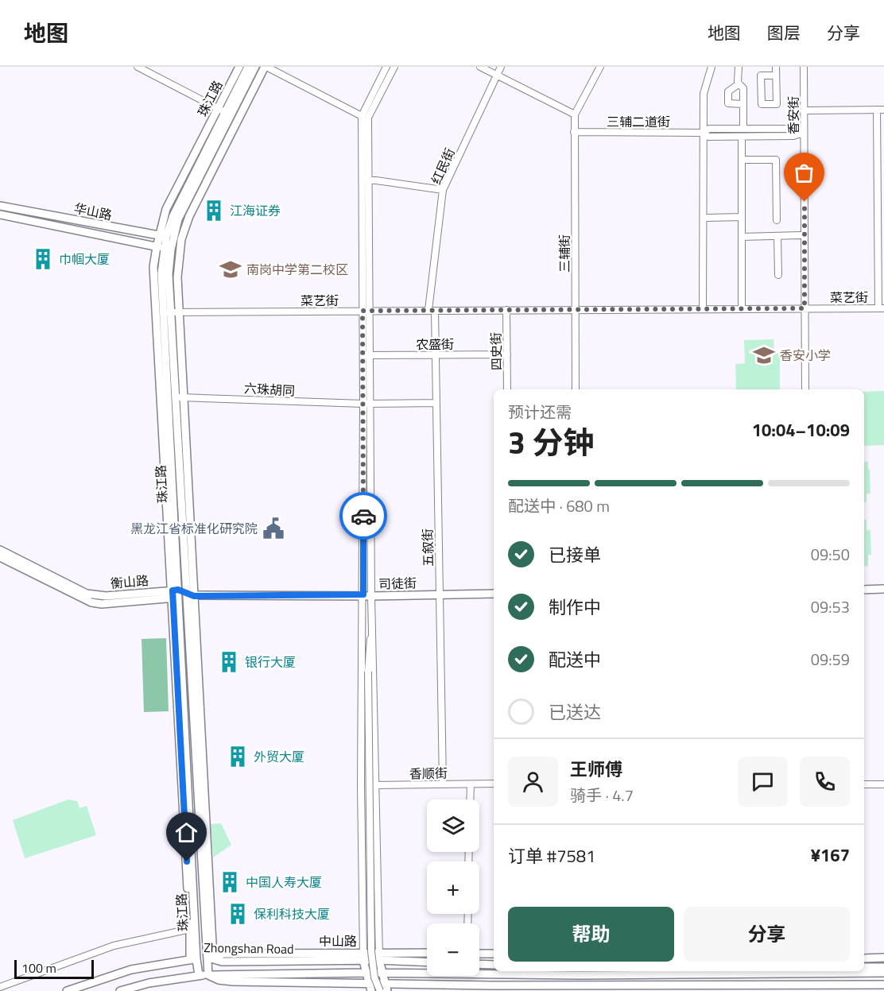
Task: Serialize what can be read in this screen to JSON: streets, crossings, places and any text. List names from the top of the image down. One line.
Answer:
{"streets":{"main road":["珠江路","华山路","衡山路","司徒街","Zhongshan Road"],"street":["香安街","三辅二道街","红民街","三辅街","菜艺街","农盛街","四史街","六珠胡同","五叙街","香顺街"]},"crossings":[["珠江路","华山路"],["珠江路","菜艺街"],["珠江路","六珠胡同"],["珠江路","衡山路"],["珠江路","司徒街"],["珠江路","Zhongshan Road"],["香安街","三辅二道街"],["香安街","菜艺街"],["三辅二道街","三辅街"],["红民街","菜艺街"],["红民街","五叙街"],["三辅街","菜艺街"],["菜艺街","四史街"],["菜艺街","五叙街"],["农盛街","四史街"],["农盛街","五叙街"],["六珠胡同","五叙街"],["五叙街","司徒街"],["五叙街","香顺街"]],"places":{"building":["江海证券","巾帼大厦","银行大厦","外贸大厦","中国人寿大厦","保利科技大厦"],"school or university":["南岗中学第二校区","香安小学"],"public building":["黑龙江省标准化研究院"]},"scale_bar":"100 m","page":{"header":"地图","nav":["地图","图层","分享"],"heading":["3 分钟","预计还需","10:04–10:09"],"panel":["王师傅","骑手 · 4.7","订单 #7581","¥167"],"bar":"配送中 · 680 m","list":[["已接单","09:50"],["制作中","09:53"],["配送中","09:59"],"已送达"],"map_buttons":["+","−"],"buttons":["帮助","分享"],"scale":"100 m"}}
